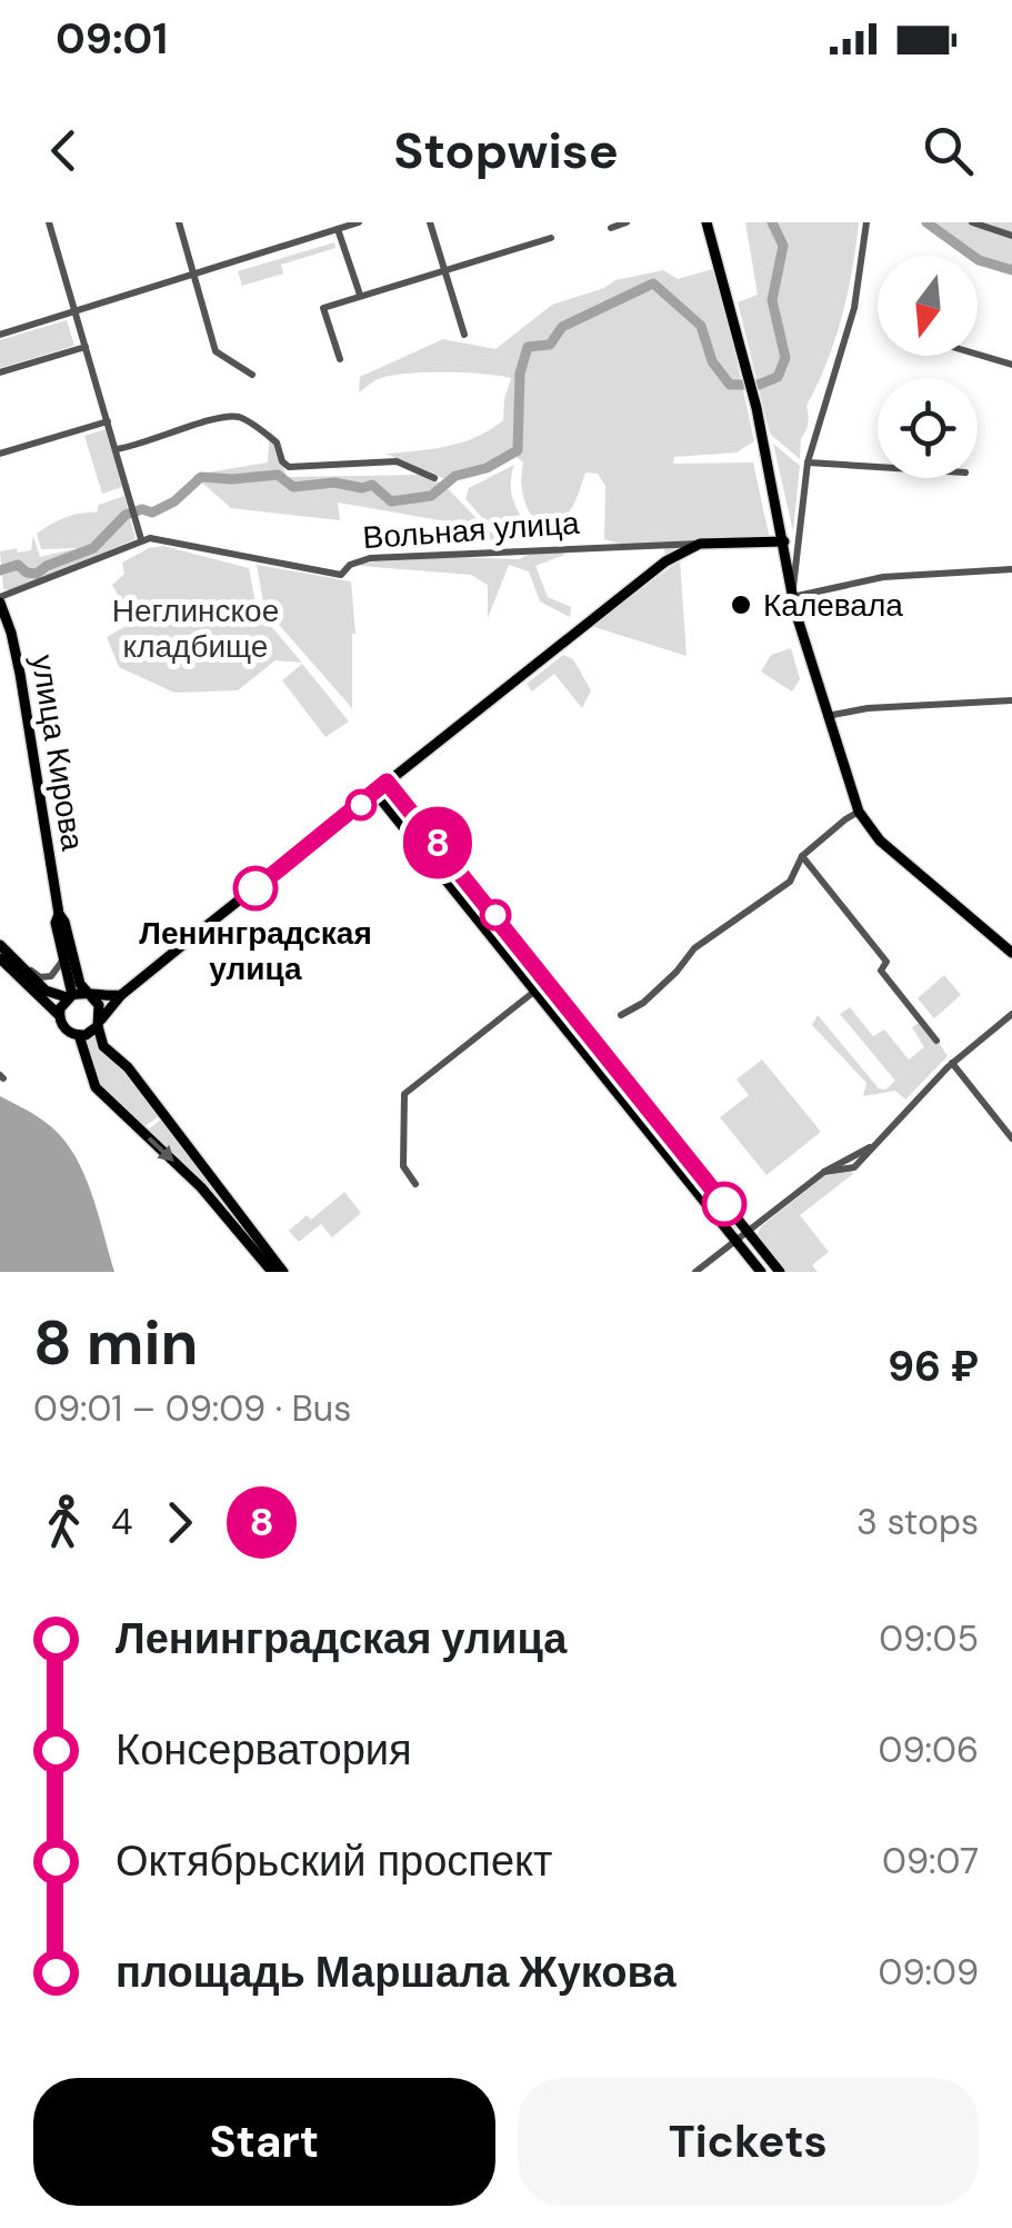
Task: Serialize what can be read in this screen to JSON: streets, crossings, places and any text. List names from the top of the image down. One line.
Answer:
{"streets":{"main road":["улица Кирова"],"street":["Вольная улица"]},"parks":["Неглинское кладбище"],"places":["Калевала","Ленинградская улица"],"lines":["bus line 8"],"north":"bottom","page":{"status":"09:01","header":"Stopwise","on_map":"8","heading":["8 min","09:01 – 09:09 · Bus","96 ₽"],"legs":["4","8","3 stops"],"list":[{"name":"Ленинградская улица","value":"09:05"},{"name":"Консерватория","value":"09:06"},{"name":"Октябрьский проспект","value":"09:07"},{"name":"площадь Маршала Жукова","value":"09:09"}],"buttons":["Start","Tickets"]}}
